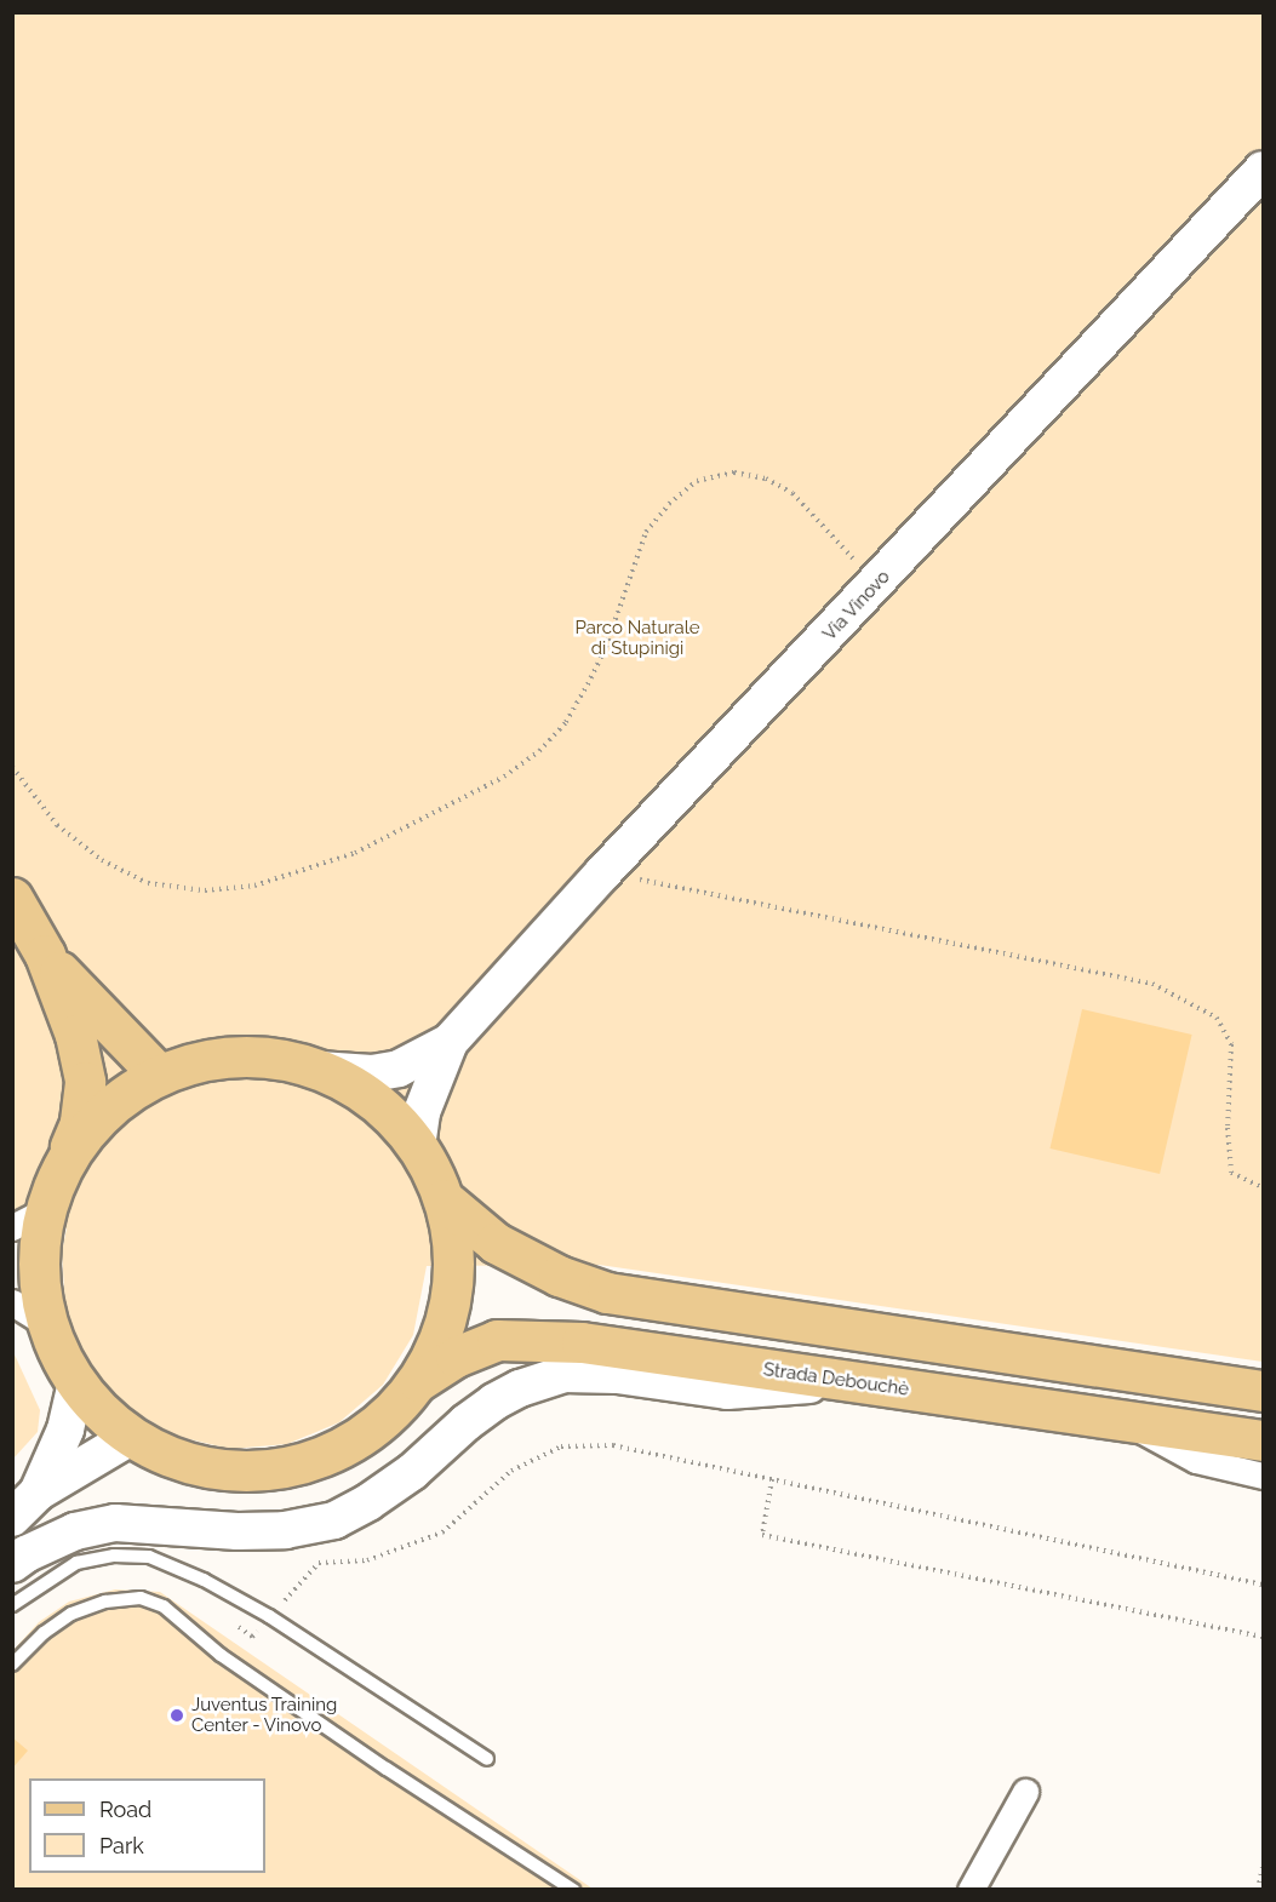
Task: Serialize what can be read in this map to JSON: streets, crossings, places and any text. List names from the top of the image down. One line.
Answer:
{"streets":{"main road":["Via Vinovo","Strada Debouchè"]},"parks":["Parco Naturale di Stupinigi"],"places":["Juventus Training Center - Vinovo"],"legend":["Road","Park"]}
